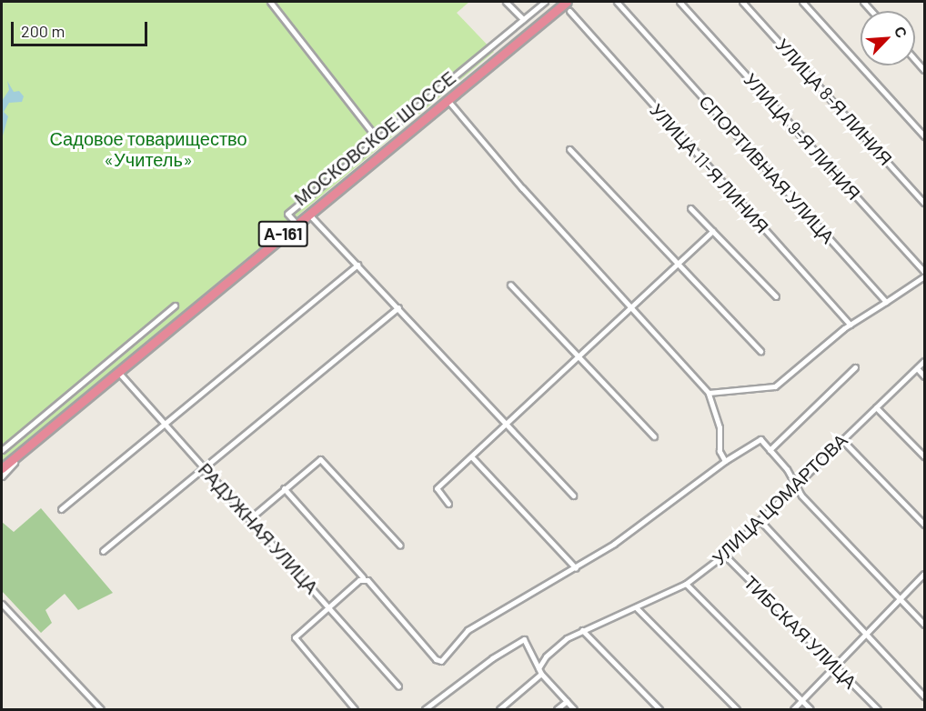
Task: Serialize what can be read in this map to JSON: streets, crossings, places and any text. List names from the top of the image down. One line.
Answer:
{"streets":{"highway":["МОСКОВСКОЕ ШОССЕ","А-161"],"street":["УЛИЦА 8-Я ЛИНИЯ","УЛИЦА 9-Я ЛИНИЯ","УЛИЦА 11-Я ЛИНИЯ","СПОРТИВНАЯ УЛИЦА","УЛИЦА ЦОМАРТОВА","РАДУЖНАЯ УЛИЦА","ТИБСКАЯ УЛИЦА"]},"crossings":[["МОСКОВСКОЕ ШОССЕ","РАДУЖНАЯ УЛИЦА"],["УЛИЦА ЦОМАРТОВА","ТИБСКАЯ УЛИЦА"]],"parks":["Садовое товарищество «Учитель»"],"scale_bar":"200 m","north":"top right"}
